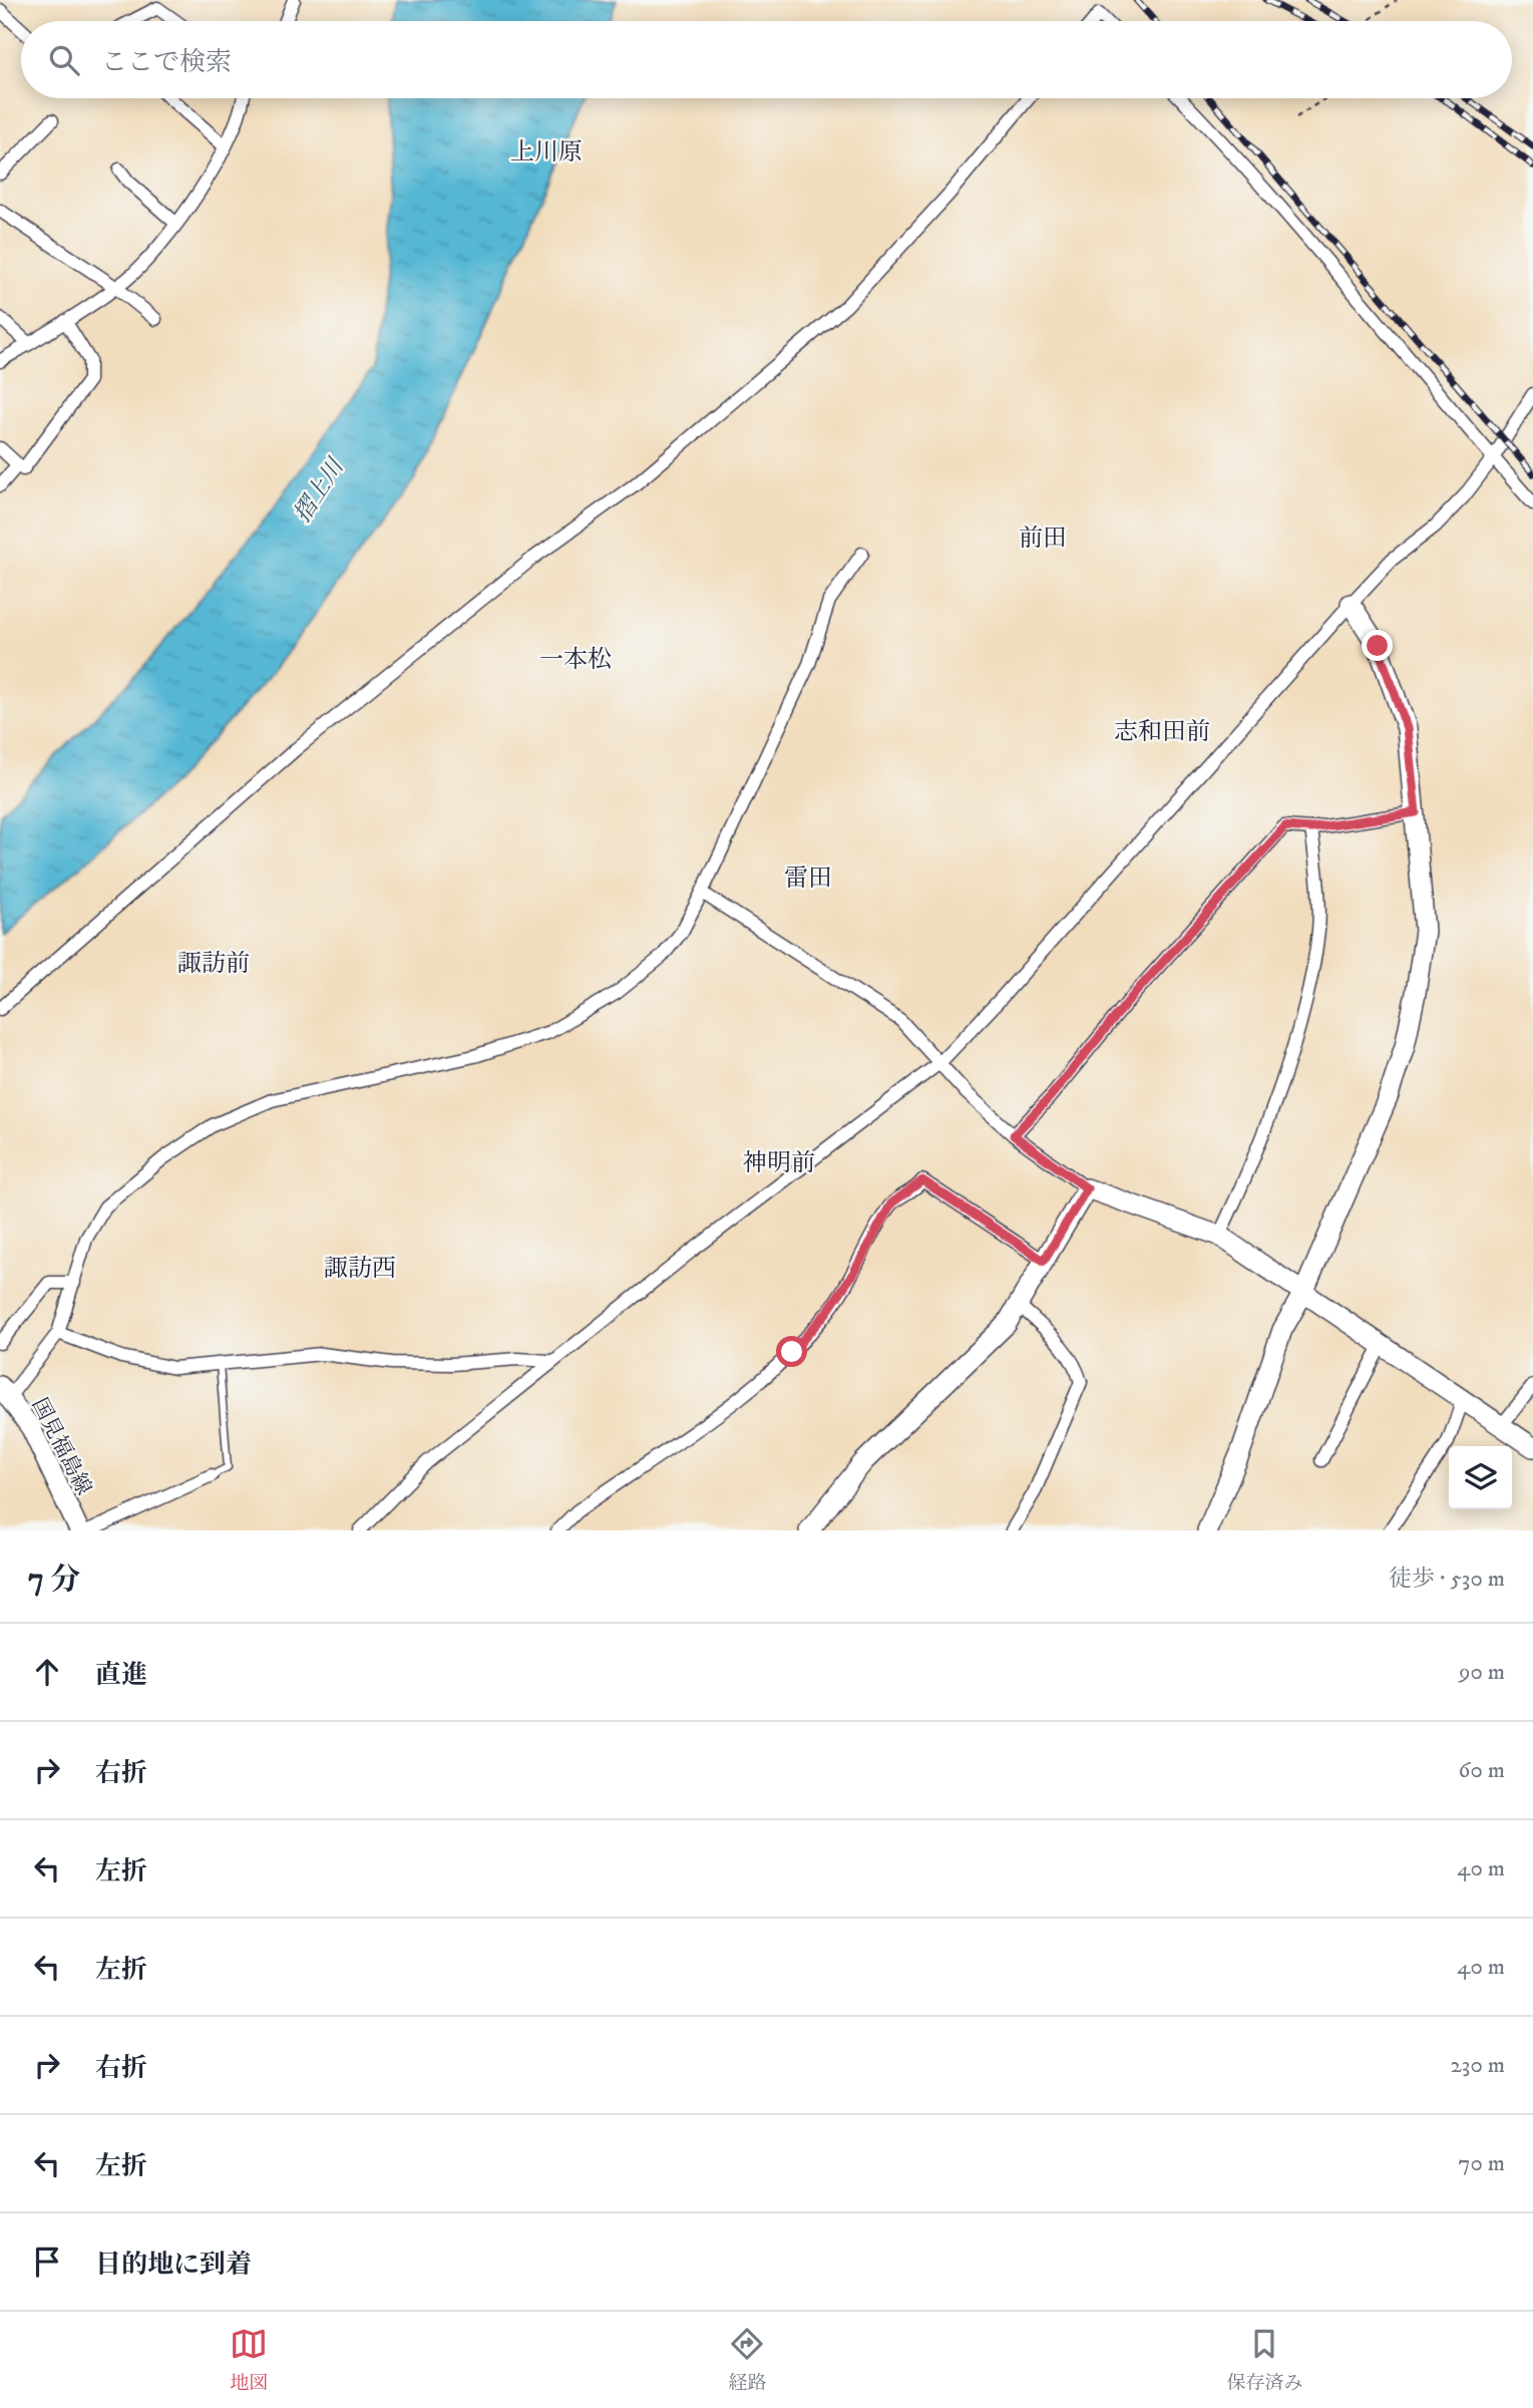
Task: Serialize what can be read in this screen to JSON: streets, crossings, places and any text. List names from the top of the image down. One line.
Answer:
{"streets":{"street":["国見福島線"]},"districts":["上川原","前田","一本松","志和田前","雷田","諏訪前","神明前","諏訪西"],"water":["摺上川"],"page":{"search":"ここで検索","heading":["7 分","徒歩 · 530 m"],"list":[["直進","90 m"],["右折","60 m"],["左折","40 m"],["左折","40 m"],["右折","230 m"],["左折","70 m"],"目的地に到着"],"nav":["地図","経路","保存済み"]}}
